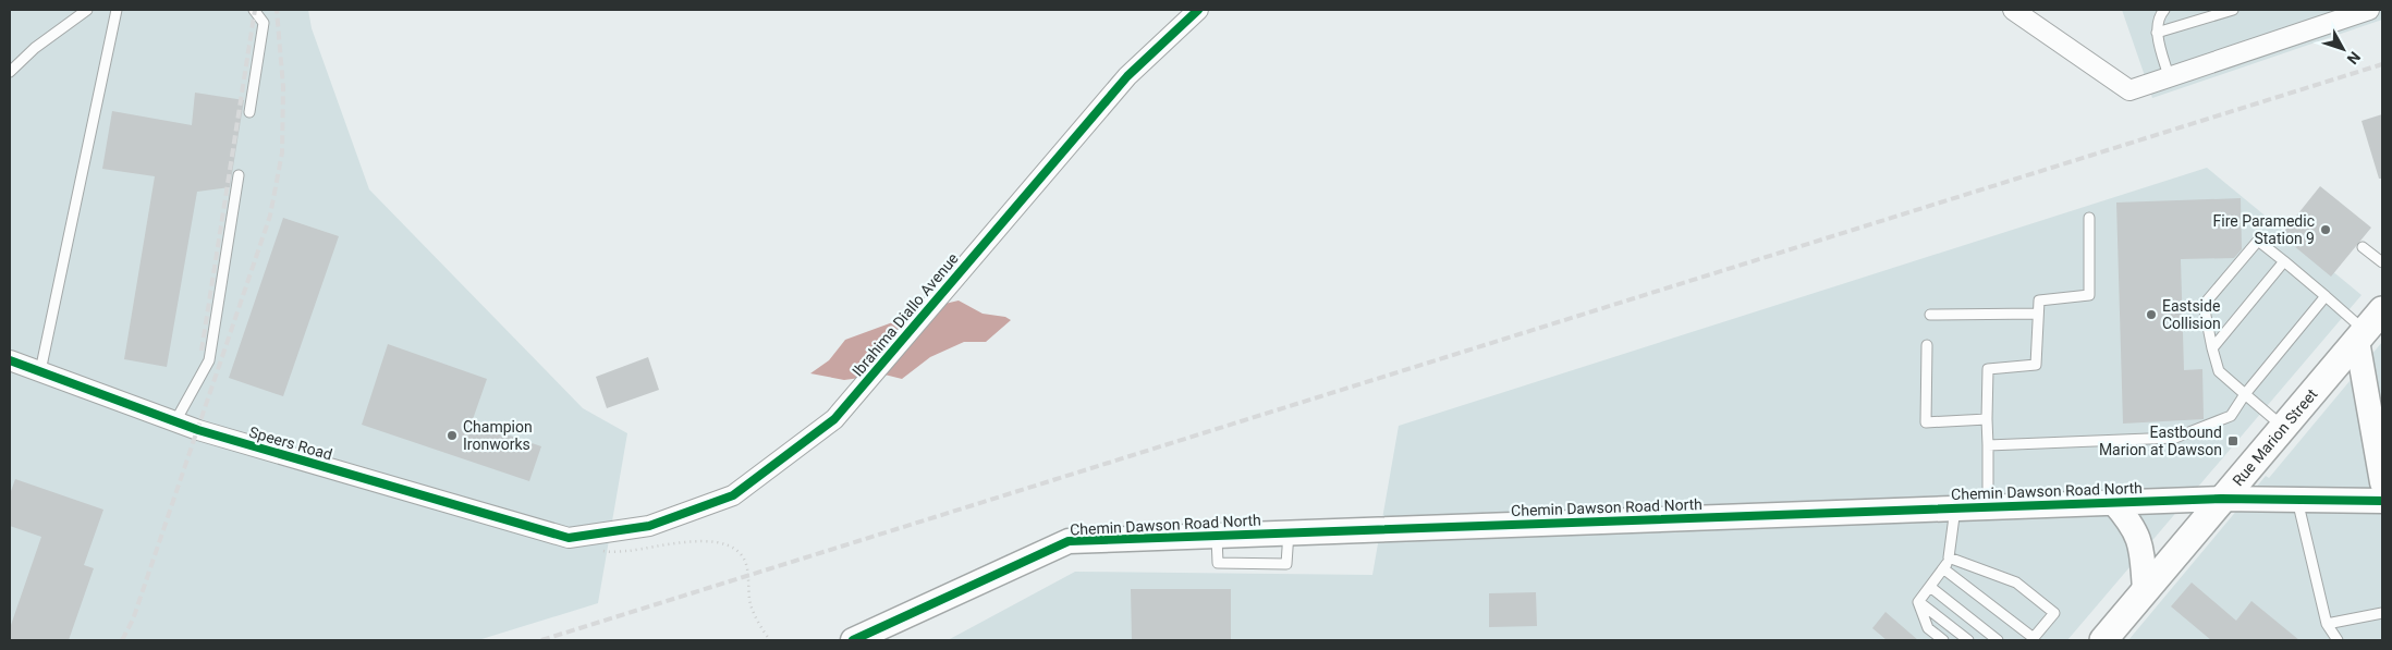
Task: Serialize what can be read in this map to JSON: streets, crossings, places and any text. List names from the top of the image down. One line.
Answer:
{"streets":{"main road":["Rue Marion Street"],"street":["Ibrahima Diallo Avenue","Speers Road","Chemin Dawson Road North"]},"crossings":[["Ibrahima Diallo Avenue","Speers Road"],["Rue Marion Street","Chemin Dawson Road North"]],"places":{"other":["Fire Paramedic Station 9","Eastside Collision","Champion Ironworks"],"transit":["Eastbound Marion at Dawson"]},"north":"bottom right"}
